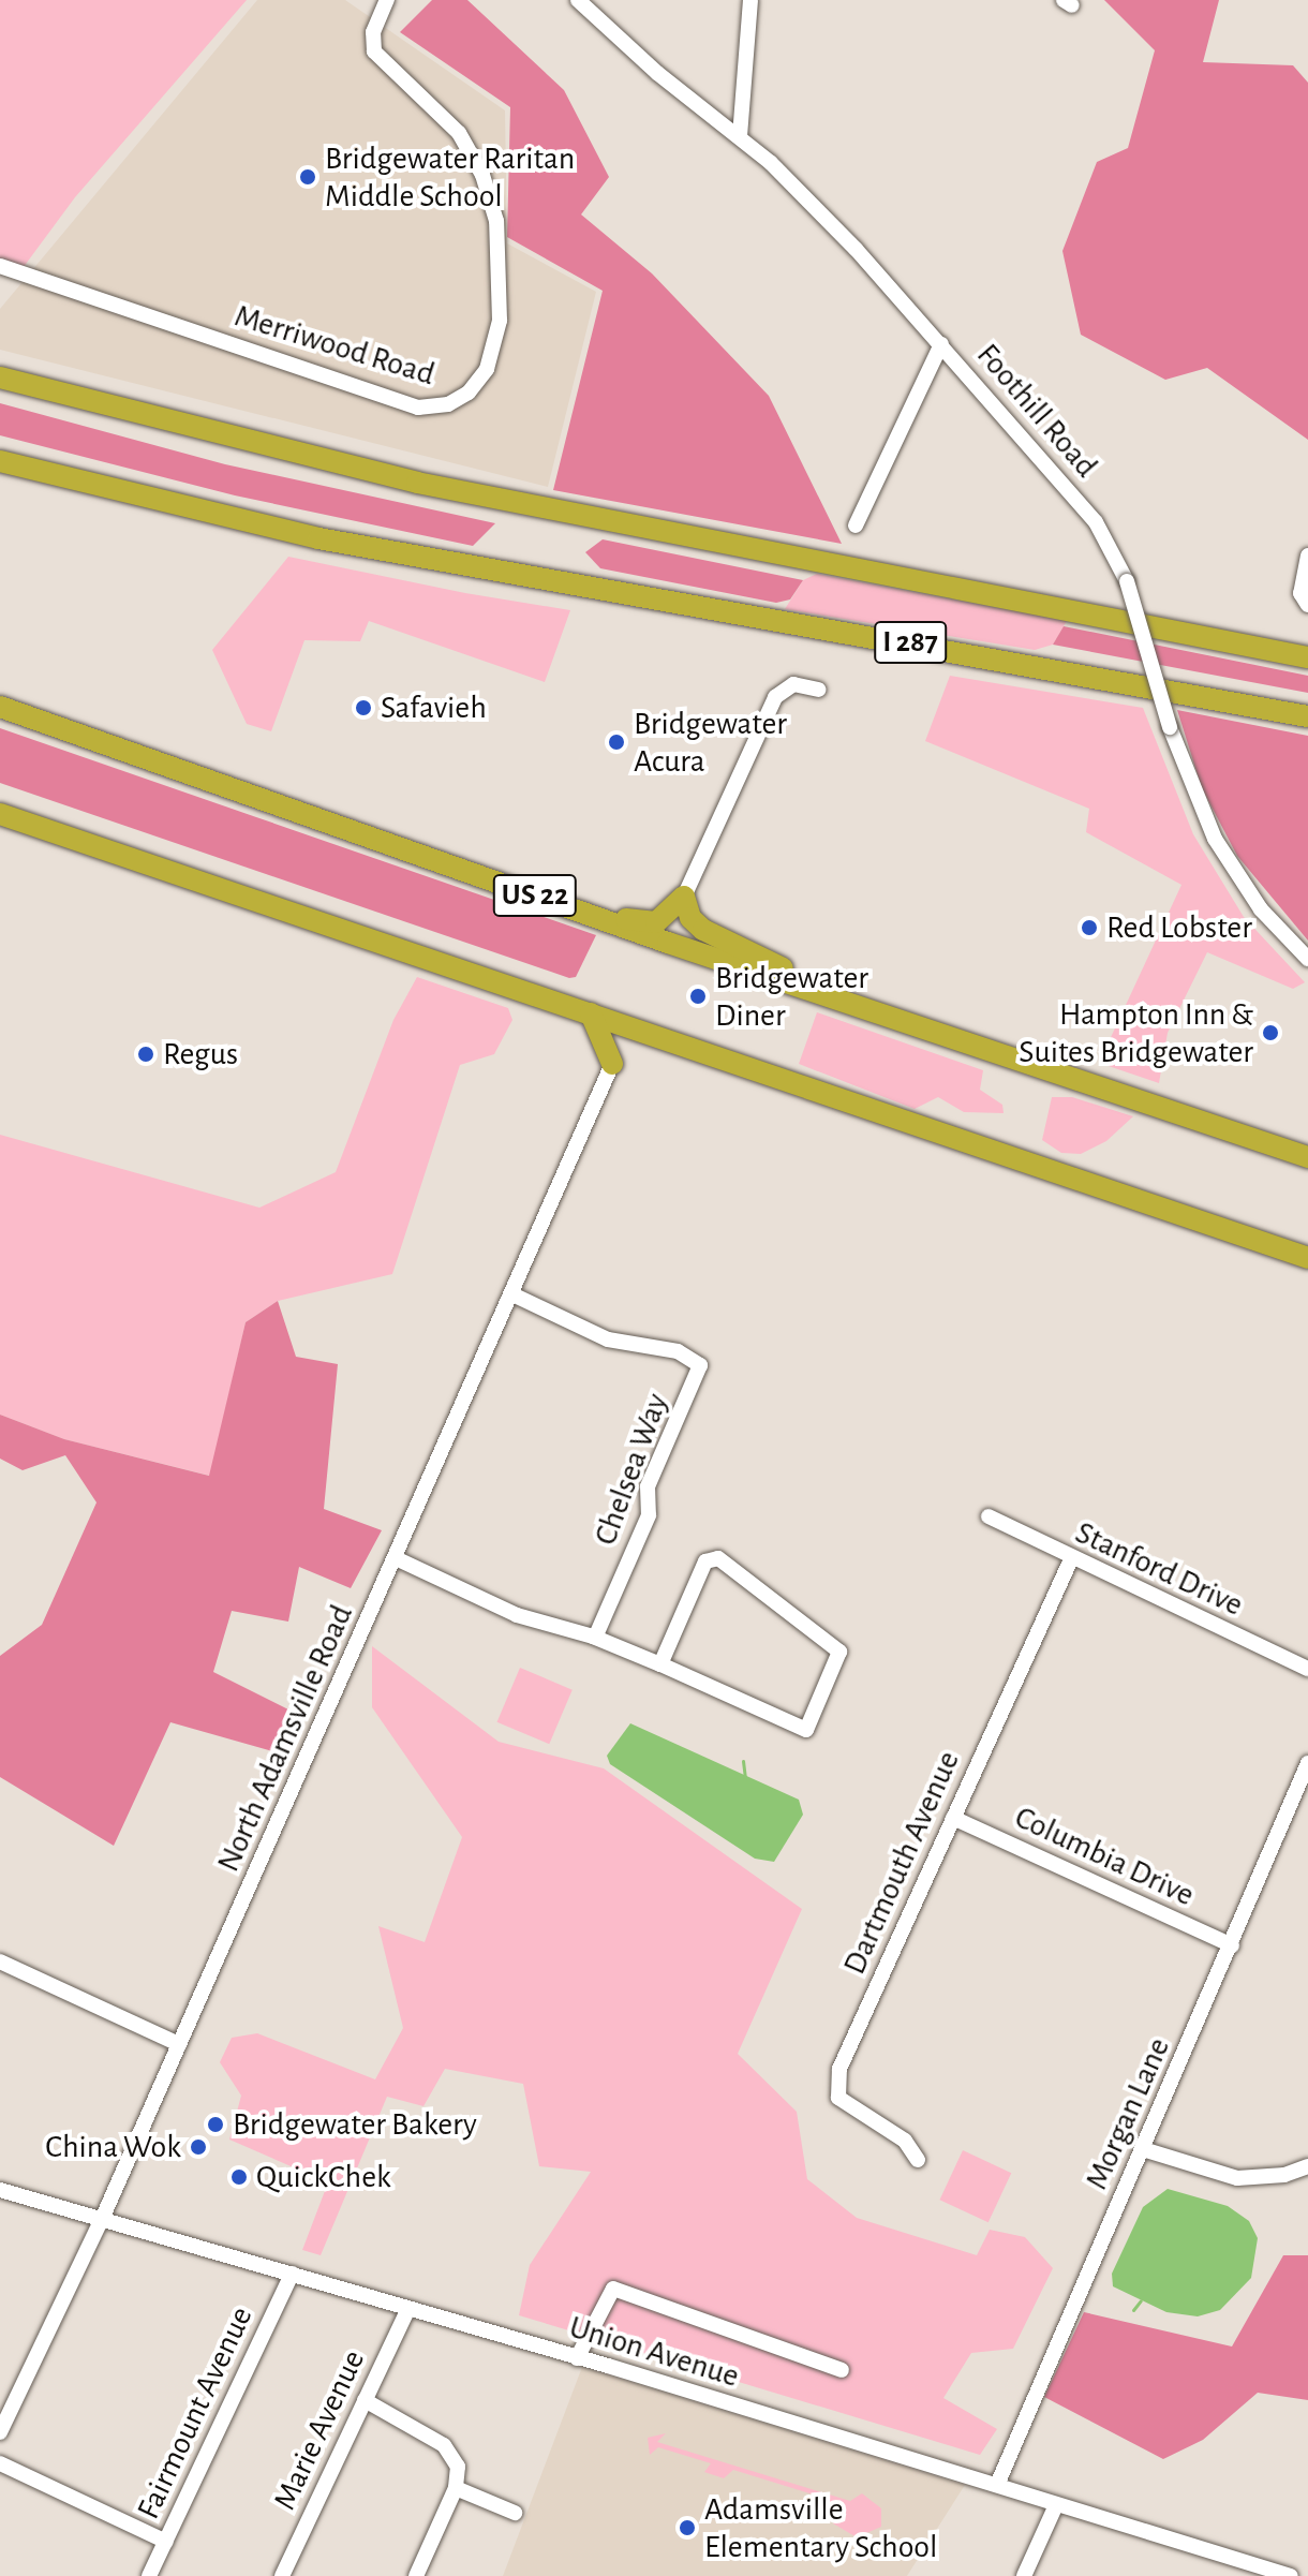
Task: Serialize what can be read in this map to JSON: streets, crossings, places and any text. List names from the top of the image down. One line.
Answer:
{"streets":{"highway":["I 287","US 22"],"street":["Merriwood Road","Foothill Road","Chelsea Way","Stanford Drive","North Adamsville Road","Columbia Drive","Dartmouth Avenue","Morgan Lane","Union Avenue","Fairmount Avenue","Marie Avenue"]},"crossings":[["Chelsea Way","North Adamsville Road"],["Stanford Drive","Dartmouth Avenue"],["North Adamsville Road","Union Avenue"],["Columbia Drive","Dartmouth Avenue"],["Columbia Drive","Morgan Lane"],["Morgan Lane","Union Avenue"],["Union Avenue","Fairmount Avenue"],["Union Avenue","Marie Avenue"]],"places":["Bridgewater Raritan Middle School","Safavieh","Bridgewater Acura","Red Lobster","Bridgewater Diner","Hampton Inn & Suites Bridgewater","Regus","Bridgewater Bakery","China Wok","QuickChek","Adamsville Elementary School"]}
